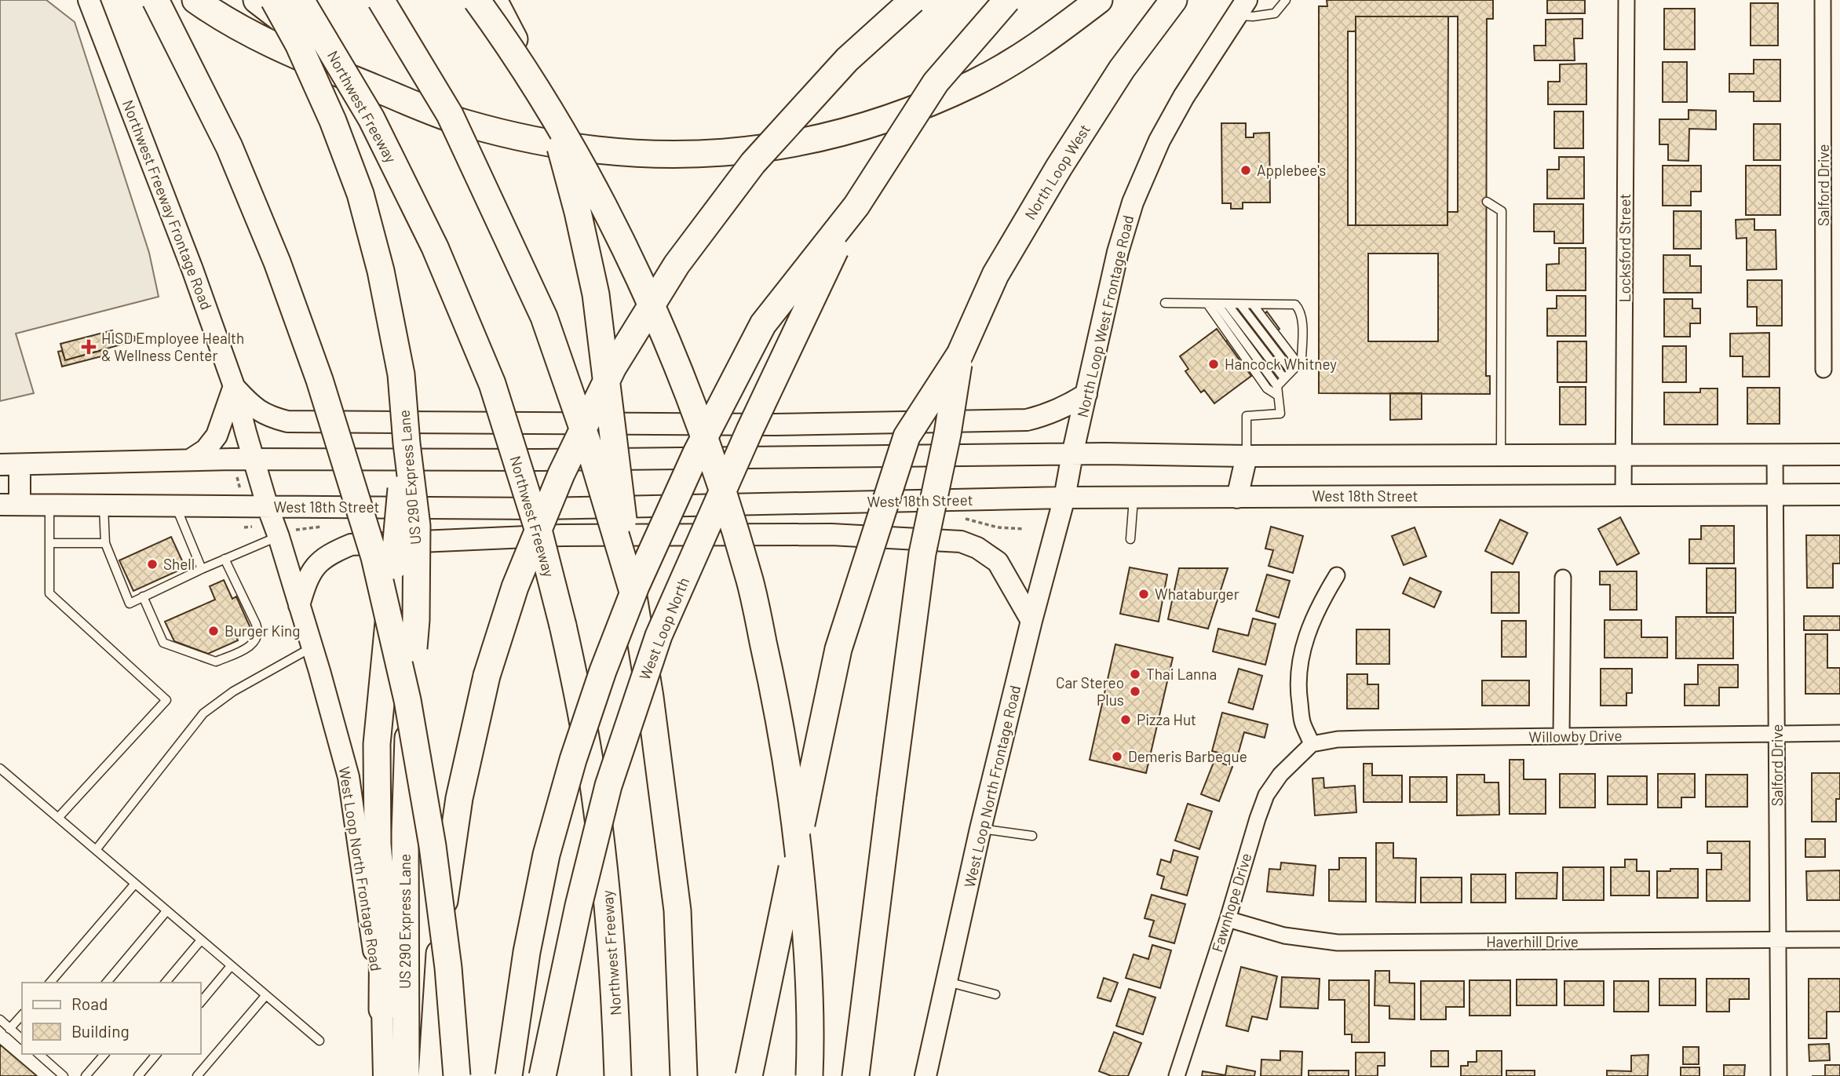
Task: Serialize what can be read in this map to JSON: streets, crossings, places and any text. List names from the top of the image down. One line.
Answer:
{"streets":{"highway":["Northwest Freeway","North Loop West","US 290 Express Lane","West Loop North"],"main road":["Northwest Freeway Frontage Road","North Loop West Frontage Road","West 18th Street","West Loop North Frontage Road"],"street":["Salford Drive","Locksford Street","Willowby Drive","Fawnhope Drive","Haverhill Drive"]},"crossings":[["Salford Drive","West 18th Street"],["Salford Drive","Willowby Drive"],["Salford Drive","Haverhill Drive"],["Northwest Freeway Frontage Road","West 18th Street"],["Northwest Freeway Frontage Road","West Loop North Frontage Road"],["Locksford Street","West 18th Street"],["North Loop West Frontage Road","West 18th Street"],["North Loop West Frontage Road","West Loop North Frontage Road"],["West 18th Street","West Loop North Frontage Road"],["Willowby Drive","Fawnhope Drive"],["Fawnhope Drive","Haverhill Drive"]],"places":{"other":["Applebee's","Hancock Whitney","Shell","Whataburger","Burger King","Thai Lanna","Car Stereo Plus","Pizza Hut","Demeris Barbeque"],"health":["HISD Employee Health & Wellness Center"]},"legend":["Road","Building"]}
